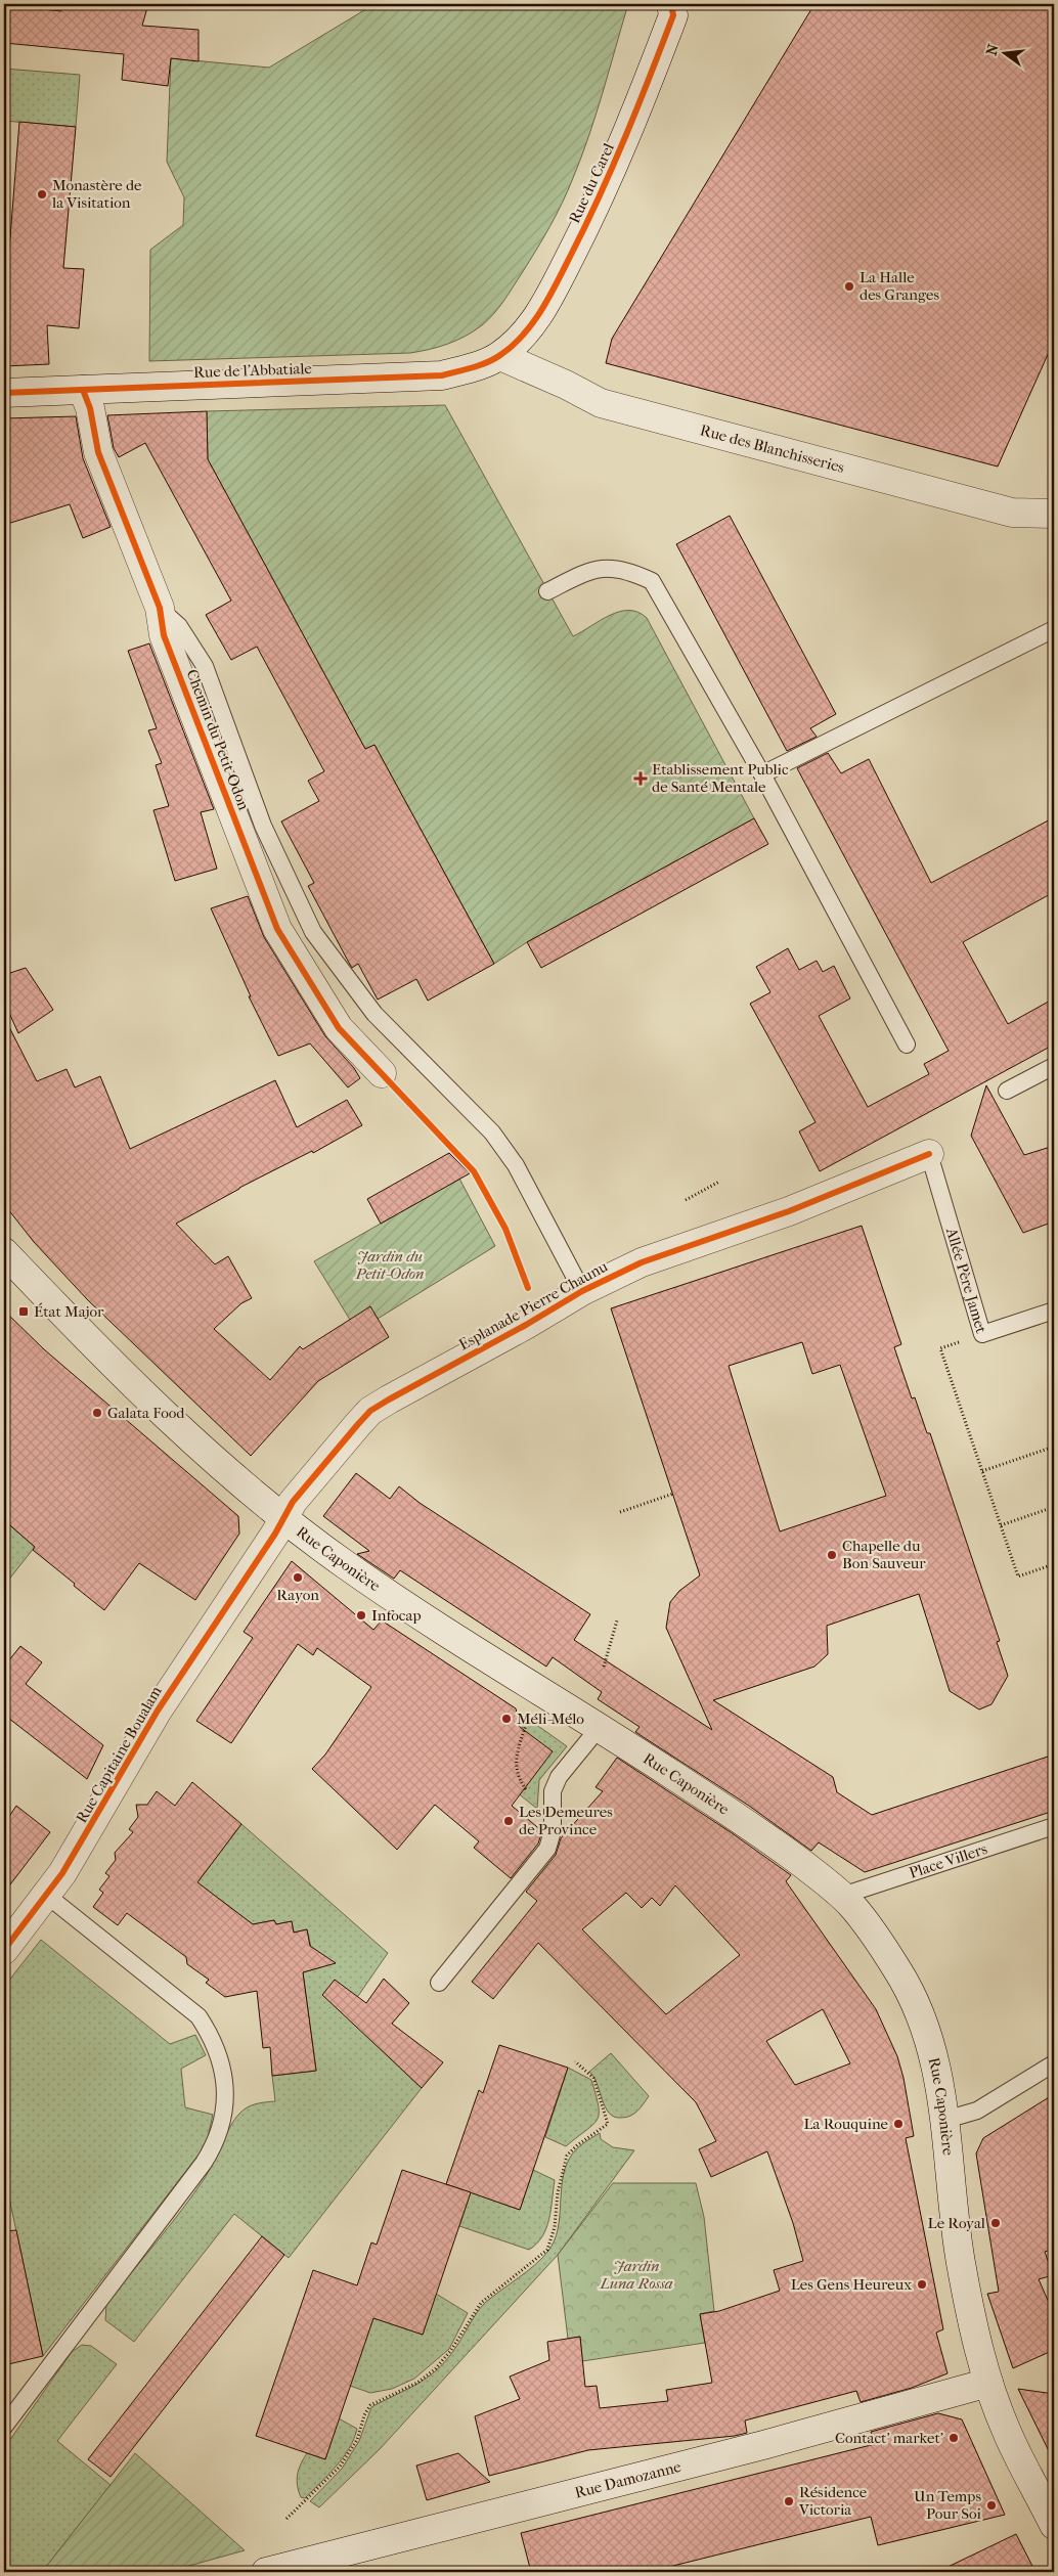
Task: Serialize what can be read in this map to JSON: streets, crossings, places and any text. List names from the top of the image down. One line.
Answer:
{"streets":{"street":["Rue du Carel","Rue de l'Abbatiale","Rue des Blanchisseries","Chemin du Petit-Odon","Esplanade Pierre Chaunu","Rue Caponière","Rue Capitaine Boualam","Rue Damozanne"],"lane":["Allée Père Jamet","Place Villers"]},"crossings":[["Rue du Carel","Rue de l'Abbatiale"],["Rue du Carel","Rue des Blanchisseries"],["Rue de l'Abbatiale","Rue des Blanchisseries"],["Rue de l'Abbatiale","Chemin du Petit-Odon"],["Allée Père Jamet","Esplanade Pierre Chaunu"],["Esplanade Pierre Chaunu","Rue Caponière"],["Esplanade Pierre Chaunu","Rue Capitaine Boualam"],["Rue Caponière","Rue Capitaine Boualam"],["Rue Caponière","Place Villers"],["Rue Caponière","Rue Damozanne"]],"parks":["Jardin du Petit-Odon","Jardin Luna Rossa"],"places":{"other":["Monastère de la Visitation","La Halle des Granges","Galata Food","Chapelle du Bon Sauveur","Rayon","Infocap","Méli-Mélo","Les Demeures de Province","La Rouquine","Le Royal","Les Gens Heureux","Contact' market'","Résidence Victoria","Un Temps Pour Soi"],"health":["Etablissement Public de Santé Mentale"],"transit":["État Major"]},"north":"left"}
